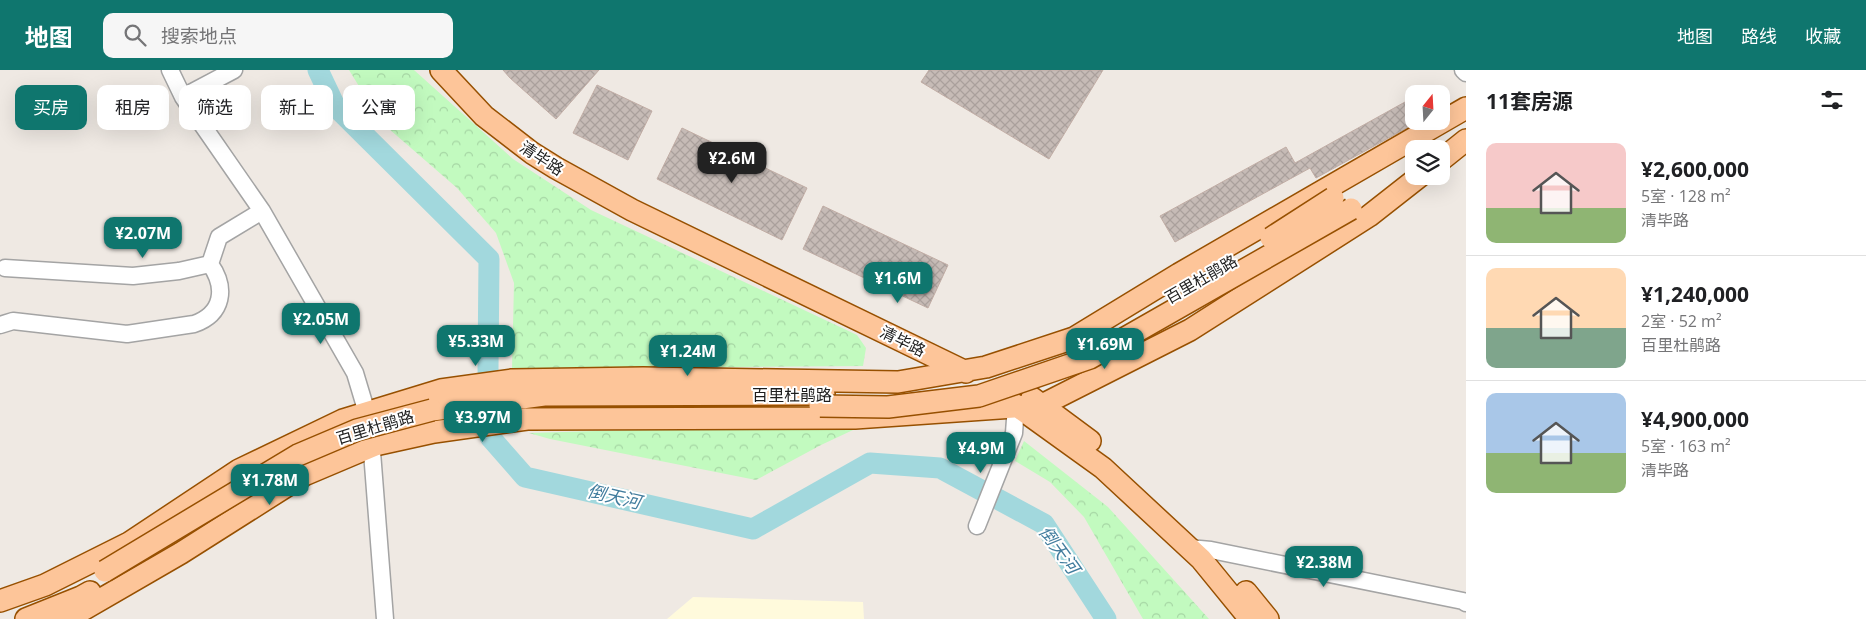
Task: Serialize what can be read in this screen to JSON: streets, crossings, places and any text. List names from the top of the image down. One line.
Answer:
{"streets":{"main road":["清毕路","百里杜鹃路"]},"water":["倒天河"],"north":"top","page":{"header":"地图","search":"搜索地点","nav":["地图","路线","收藏"],"heading":"11套房源","chip":["买房","租房","筛选","新上","公寓"],"list":[{"name":"¥2,600,000","note":"5室 · 128 m² · 清毕路"},{"name":"¥1,240,000","note":"2室 · 52 m² · 百里杜鹃路"},{"name":"¥4,900,000","note":"5室 · 163 m² · 清毕路"}],"price":["¥2.6M","¥2.07M","¥1.6M","¥2.05M","¥5.33M","¥1.69M","¥1.24M","¥3.97M","¥4.9M","¥1.78M","¥2.38M"]}}
